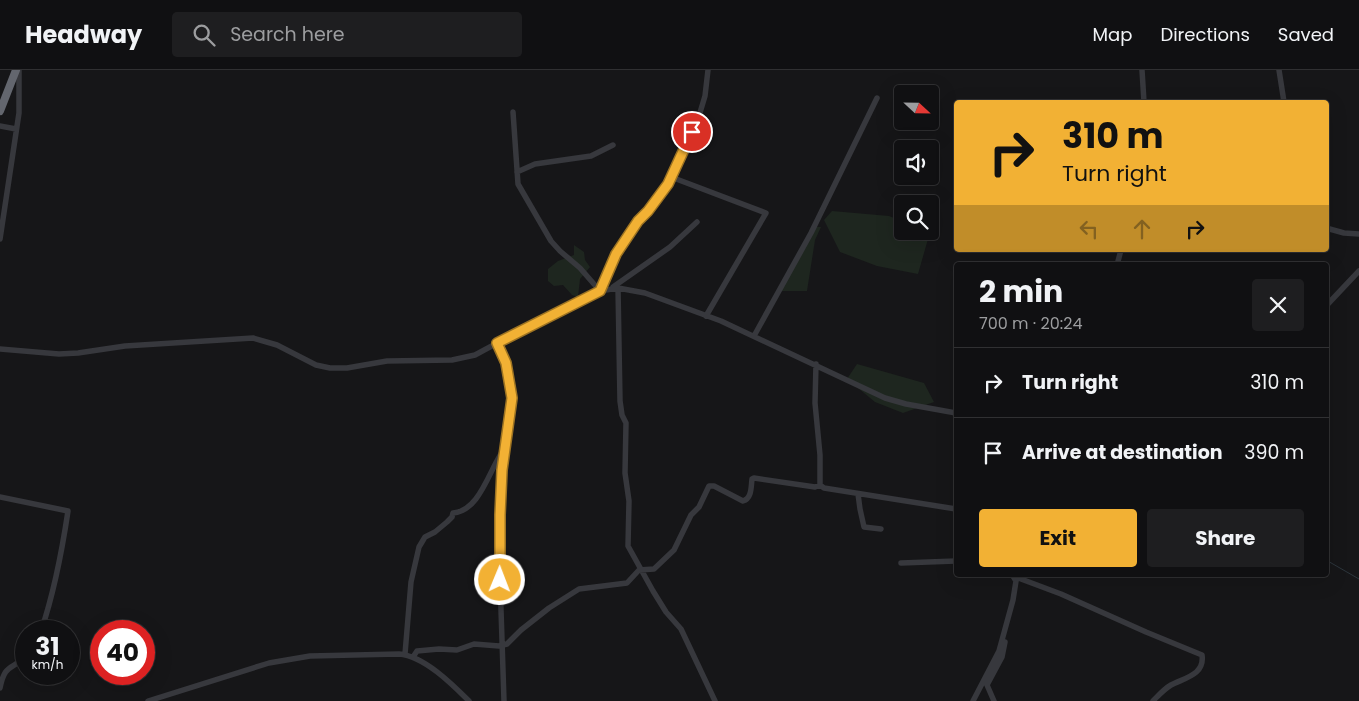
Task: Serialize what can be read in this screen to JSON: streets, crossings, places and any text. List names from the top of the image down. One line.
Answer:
{"north":"right","page":{"header":"Headway","search":"Search here","nav":["Map","Directions","Saved"],"turn":["310 m","Turn right"],"heading":["2 min","700 m · 20:24"],"list":[{"name":"Turn right","value":"310 m"},{"name":"Arrive at destination","value":"390 m"}],"buttons":["Exit","Share"],"speed":"31 km/h","limit":"40"}}
